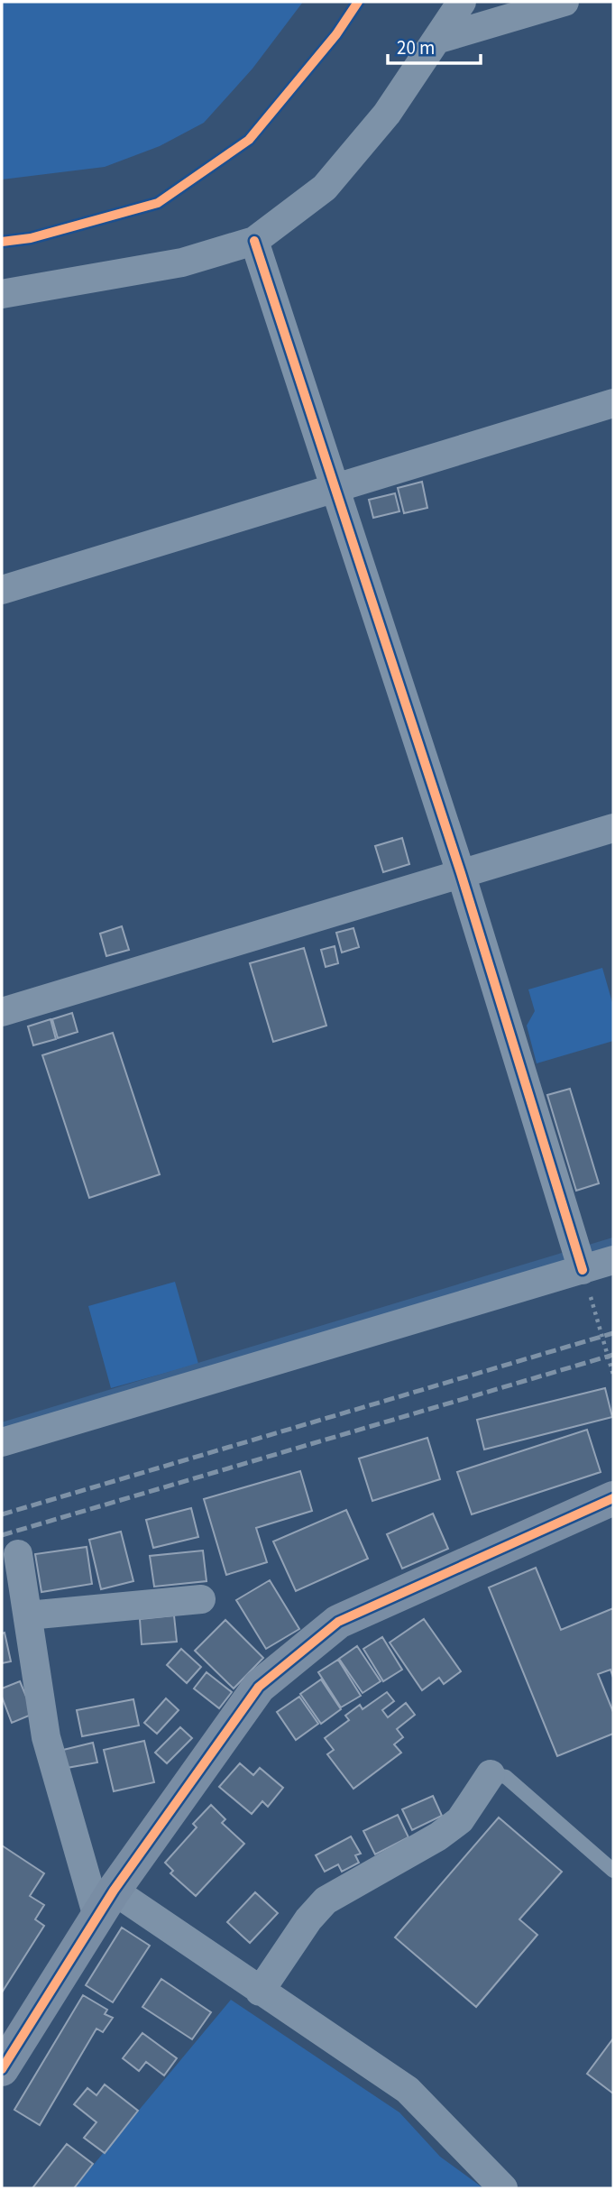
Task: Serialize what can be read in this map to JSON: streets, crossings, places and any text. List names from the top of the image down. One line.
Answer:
{"scale_bar":"20 m"}
